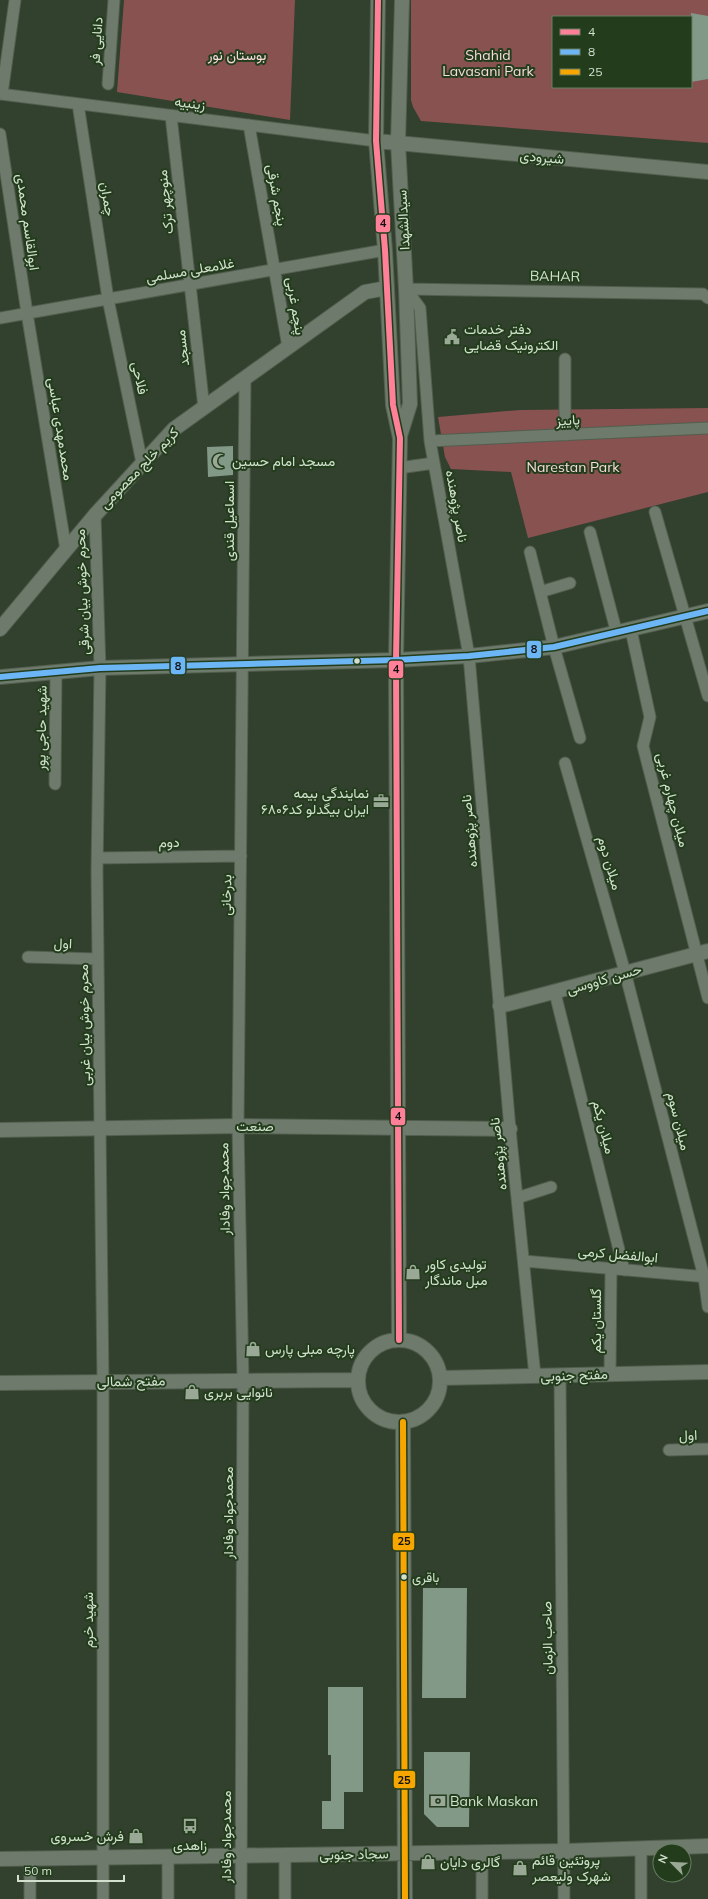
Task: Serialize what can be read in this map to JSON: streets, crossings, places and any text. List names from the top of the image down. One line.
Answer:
{"streets":{"street":["دانایی فر","زینبیه","شیرودی","پنجم شرقی","چمران","منوچهر ترک","سیدالشهدا","ابوالقاسم محمدی","غلامعلی مسلمی","BAHAR","پنچم غربی","مسجد","فلاحی","پاییز","محمدمهدی عباسی","کریم خلج معصومی","ناصر پژوهنده","اسماعیل قندی","محرم خوش بیان شرقی","شهید حاجی پور","میلان چهارم غربی","دوم","میلان دوم","بدرخانی","اول","حسن کاووسی","محرم خوش بیان غربی","میلان سوم","صنعت","میلان یکم","محمدجواد وفادار","ابوالفضل کرمی","گلستان یکم","مفتح جنوبی","مفتح شمالی","شهید خرم","صاحب الزمان","سجاد جنوبی"]},"crossings":[["زینبیه","شیرودی"],["زینبیه","پنجم شرقی"],["زینبیه","چمران"],["زینبیه","منوچهر ترک"],["زینبیه","سیدالشهدا"],["شیرودی","سیدالشهدا"],["پنجم شرقی","غلامعلی مسلمی"],["پنجم شرقی","پنچم غربی"],["چمران","غلامعلی مسلمی"],["چمران","فلاحی"],["منوچهر ترک","غلامعلی مسلمی"],["منوچهر ترک","مسجد"],["سیدالشهدا","غلامعلی مسلمی"],["سیدالشهدا","BAHAR"],["سیدالشهدا","کریم خلج معصومی"],["سیدالشهدا","ناصر پژوهنده"],["سیدالشهدا","صنعت"],["سیدالشهدا","مفتح جنوبی"],["سیدالشهدا","مفتح شمالی"],["ابوالقاسم محمدی","غلامعلی مسلمی"],["ابوالقاسم محمدی","محمدمهدی عباسی"],["غلامعلی مسلمی","پنچم غربی"],["غلامعلی مسلمی","مسجد"],["غلامعلی مسلمی","فلاحی"],["غلامعلی مسلمی","محمدمهدی عباسی"],["BAHAR","ناصر پژوهنده"],["پنچم غربی","کریم خلج معصومی"],["مسجد","کریم خلج معصومی"],["فلاحی","کریم خلج معصومی"],["پاییز","ناصر پژوهنده"],["محمدمهدی عباسی","کریم خلج معصومی"],["کریم خلج معصومی","اسماعیل قندی"],["کریم خلج معصومی","محرم خوش بیان شرقی"],["ناصر پژوهنده","حسن کاووسی"],["ناصر پژوهنده","صنعت"],["ناصر پژوهنده","ابوالفضل کرمی"],["ناصر پژوهنده","مفتح جنوبی"],["اسماعیل قندی","بدرخانی"],["محرم خوش بیان شرقی","محرم خوش بیان غربی"],["میلان چهارم غربی","حسن کاووسی"],["دوم","بدرخانی"],["دوم","محرم خوش بیان غربی"],["میلان دوم","حسن کاووسی"],["میلان دوم","میلان سوم"],["بدرخانی","صنعت"],["بدرخانی","محمدجواد وفادار"],["اول","محرم خوش بیان غربی"],["حسن کاووسی","میلان سوم"],["حسن کاووسی","میلان یکم"],["محرم خوش بیان غربی","صنعت"],["محرم خوش بیان غربی","مفتح شمالی"],["محرم خوش بیان غربی","شهید خرم"],["میلان سوم","ابوالفضل کرمی"],["صنعت","محمدجواد وفادار"],["میلان یکم","ابوالفضل کرمی"],["محمدجواد وفادار","مفتح شمالی"],["محمدجواد وفادار","سجاد جنوبی"],["ابوالفضل کرمی","گلستان یکم"],["گلستان یکم","مفتح جنوبی"],["مفتح جنوبی","مفتح شمالی"],["مفتح جنوبی","صاحب الزمان"],["مفتح شمالی","شهید خرم"],["شهید خرم","سجاد جنوبی"],["صاحب الزمان","سجاد جنوبی"]],"parks":["بوستان نور","Shahid Lavasani Park","Narestan Park"],"places":{"public building":["دفتر خدمات الکترونیک قضایی"],"mosque":["مسجد امام حسین"],"office":["نمایندگی بیمه ایران بیگدلو کد۶۸۰۶"],"shop":["تولیدی کاور مبل ماندگار","پارچه مبلی پارس","نانوایی بربری","فرش خسروى","گالری دایان","پروتئین قائم شهرک ولیعصر"],"other":["باقری"],"bank":["Bank Maskan"],"bus stop":["زاهدی"]},"lines":["transit line 4","transit line 8","transit line 25"],"legend":["4","8","25"],"scale_bar":"50 m","north":"top left"}
